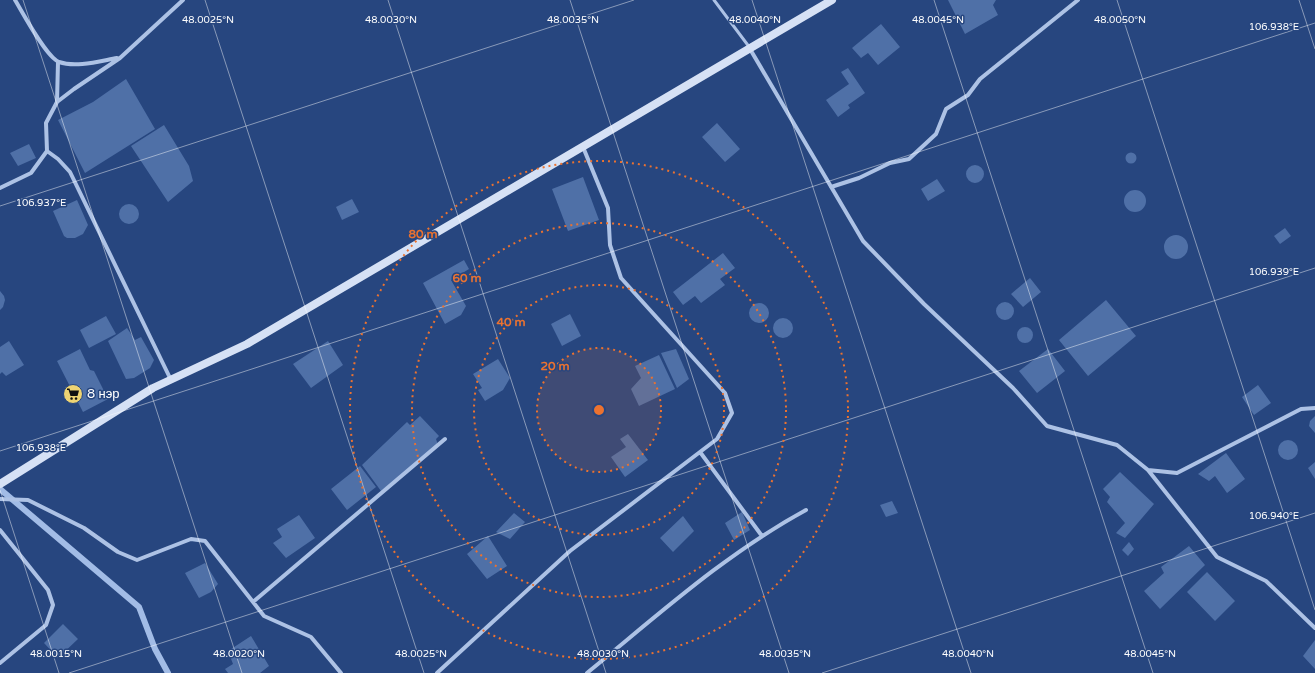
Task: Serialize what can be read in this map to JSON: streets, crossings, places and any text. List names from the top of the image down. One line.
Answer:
{"places":{"supermarket":["8 нэр"]},"coordinates":["48.0025°N","48.0030°N","48.0035°N","48.0040°N","48.0045°N","48.0050°N","106.938°E","106.937°E","106.939°E","106.940°E","48.0015°N","48.0020°N"],"rings":["80 m","60 m","40 m","20 m"]}
